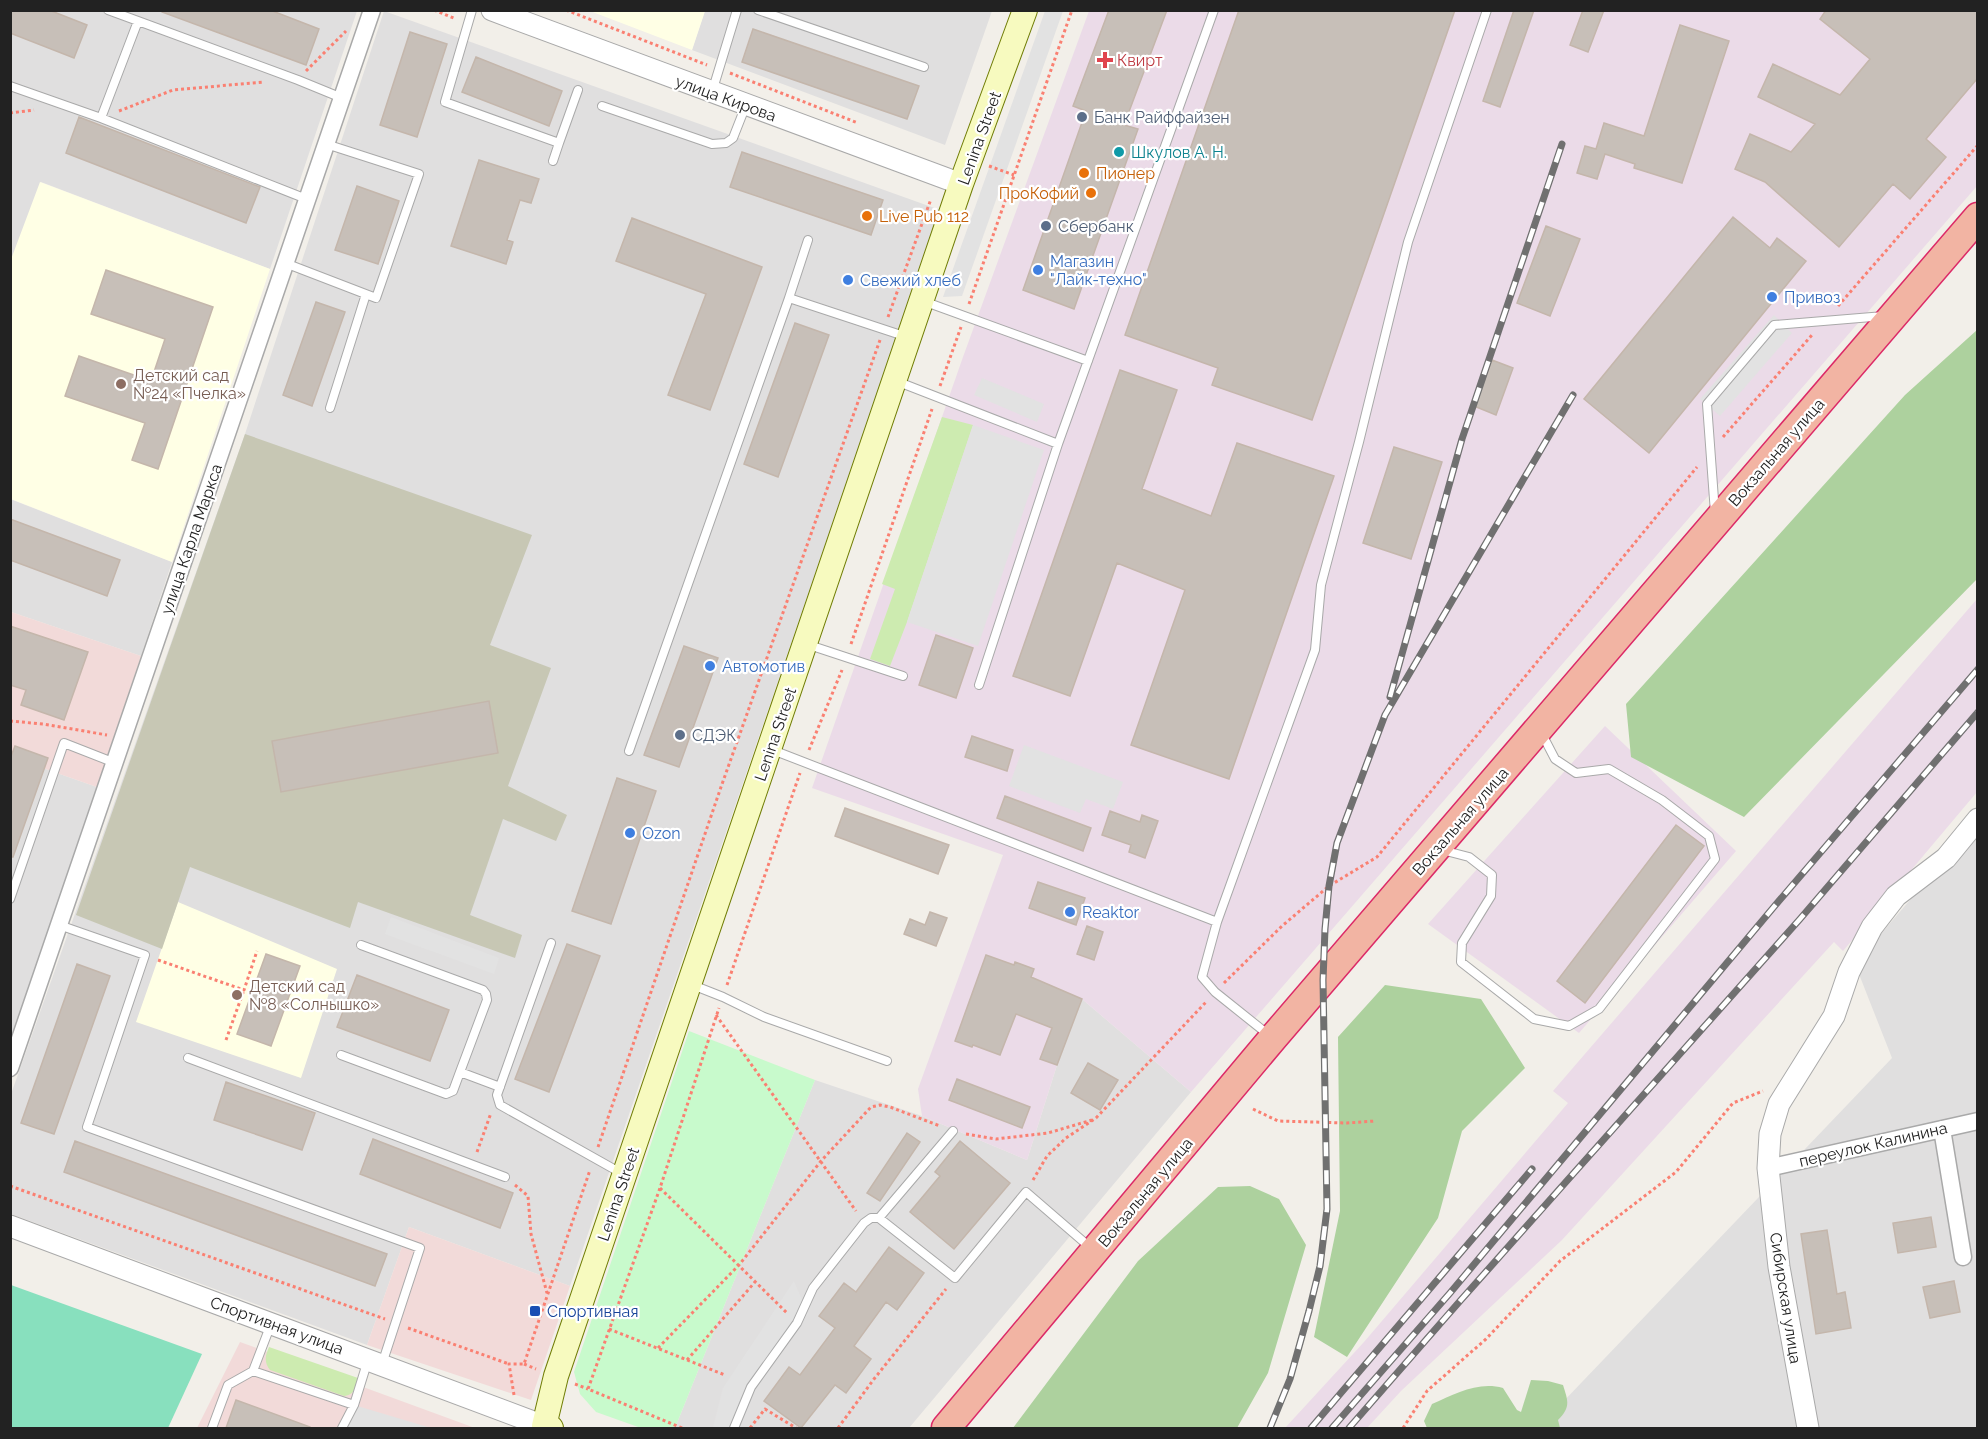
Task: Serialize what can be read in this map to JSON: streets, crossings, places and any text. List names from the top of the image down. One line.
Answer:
{"streets":{"highway":["Вокзальная улица"],"main road":["Lenina Street"],"street":["улица Кирова","улица Карла Маркса","переулок Калинина","Сибирская улица","Спортивная улица"]},"crossings":[["улица Кирова","Lenina Street"],["Lenina Street","Спортивная улица"],["переулок Калинина","Сибирская улица"]],"places":{"health":["Квирт"],"other":["Банк Райффайзен","Шкулов А. Н.","Пионер","ПроКофий","Live Pub 112","Сбербанк","Магазин \"Лайк-техно\"","Свежий хлеб","Привоз","Детский сад №24 «Пчелка»","Автомотив","СДЭК","Ozon","Reaktor","Детский сад №8 «Солнышко»"],"transit":["Спортивная"]}}
